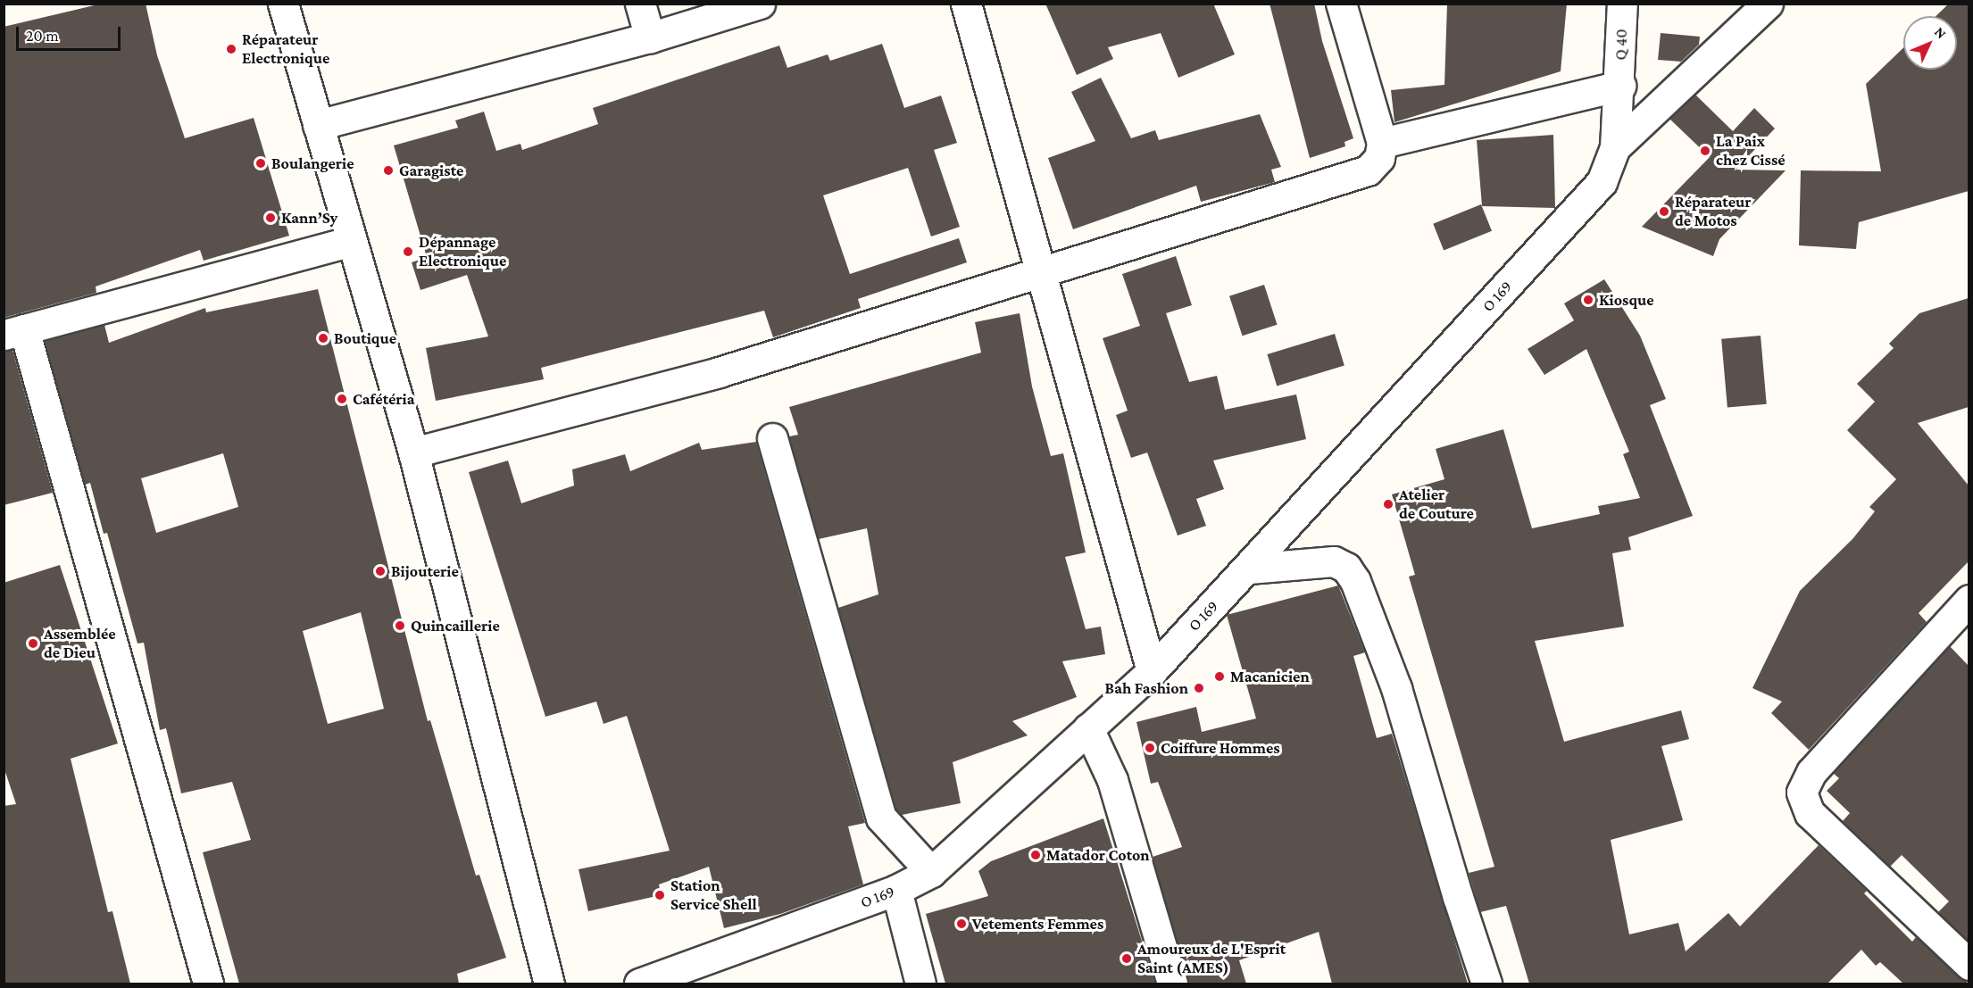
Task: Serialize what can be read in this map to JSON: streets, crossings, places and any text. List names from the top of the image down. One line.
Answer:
{"streets":{"street":["Q 40","O 169"]},"crossings":[["Q 40","O 169"]],"places":["Réparateur Electronique","La Paix chez Cissé","Boulangerie","Garagiste","Réparateur de Motos","Kann’Sy","Dépannage Electronique","Kiosque","Boutique","Cafétéria","Atelier de Couture","Bijouterie","Quincaillerie","Assemblée de Dieu","Macanicien","Bah Fashion","Coiffure Hommes","Matador Coton","Station Service Shell","Vetements Femmes","Amoureux de L'Esprit Saint (AMES)"],"scale_bar":"20 m","north":"top right"}
